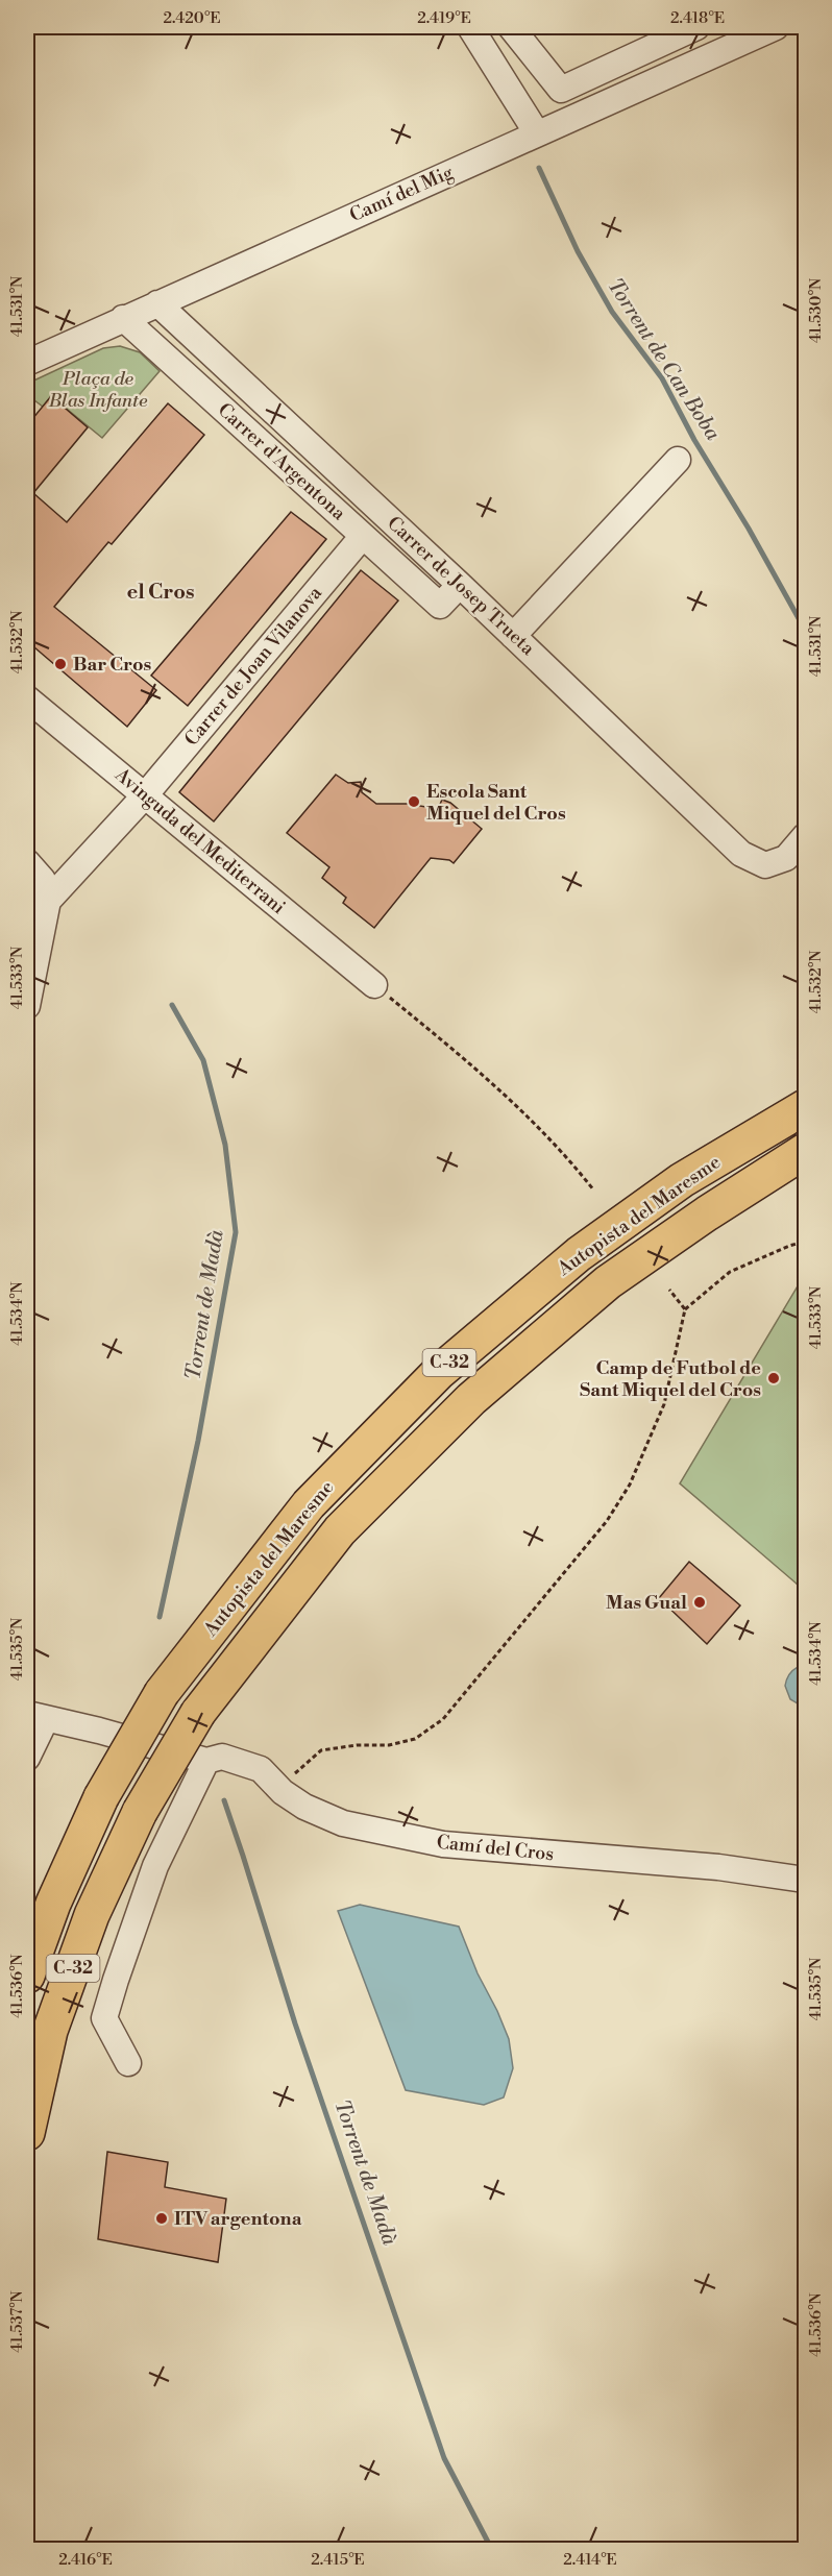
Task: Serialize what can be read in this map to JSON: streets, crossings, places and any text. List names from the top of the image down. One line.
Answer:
{"streets":{"highway":["Autopista del Maresme","C-32"],"street":["Camí del Mig","Carrer d'Argentona","Carrer de Josep Trueta","Carrer de Joan Vilanova","Avinguda del Mediterrani","Camí del Cros"]},"crossings":[["Camí del Mig","Carrer d'Argentona"],["Camí del Mig","Carrer de Josep Trueta"],["Carrer d'Argentona","Carrer de Josep Trueta"],["Carrer d'Argentona","Carrer de Joan Vilanova"],["Carrer de Joan Vilanova","Avinguda del Mediterrani"]],"districts":["el Cros"],"water":["Torrent de Can Boba","Torrent de Madà"],"parks":["Plaça de Blas Infante"],"places":["Bar Cros","Escola Sant Miquel del Cros","Camp de Futbol de Sant Miquel del Cros","Mas Gual","ITV argentona"],"coordinates":["2.420°E","2.419°E","2.418°E","41.531°N","41.530°N","41.532°N","41.533°N","41.534°N","41.535°N","41.536°N","41.537°N","2.416°E","2.415°E","2.414°E"]}
